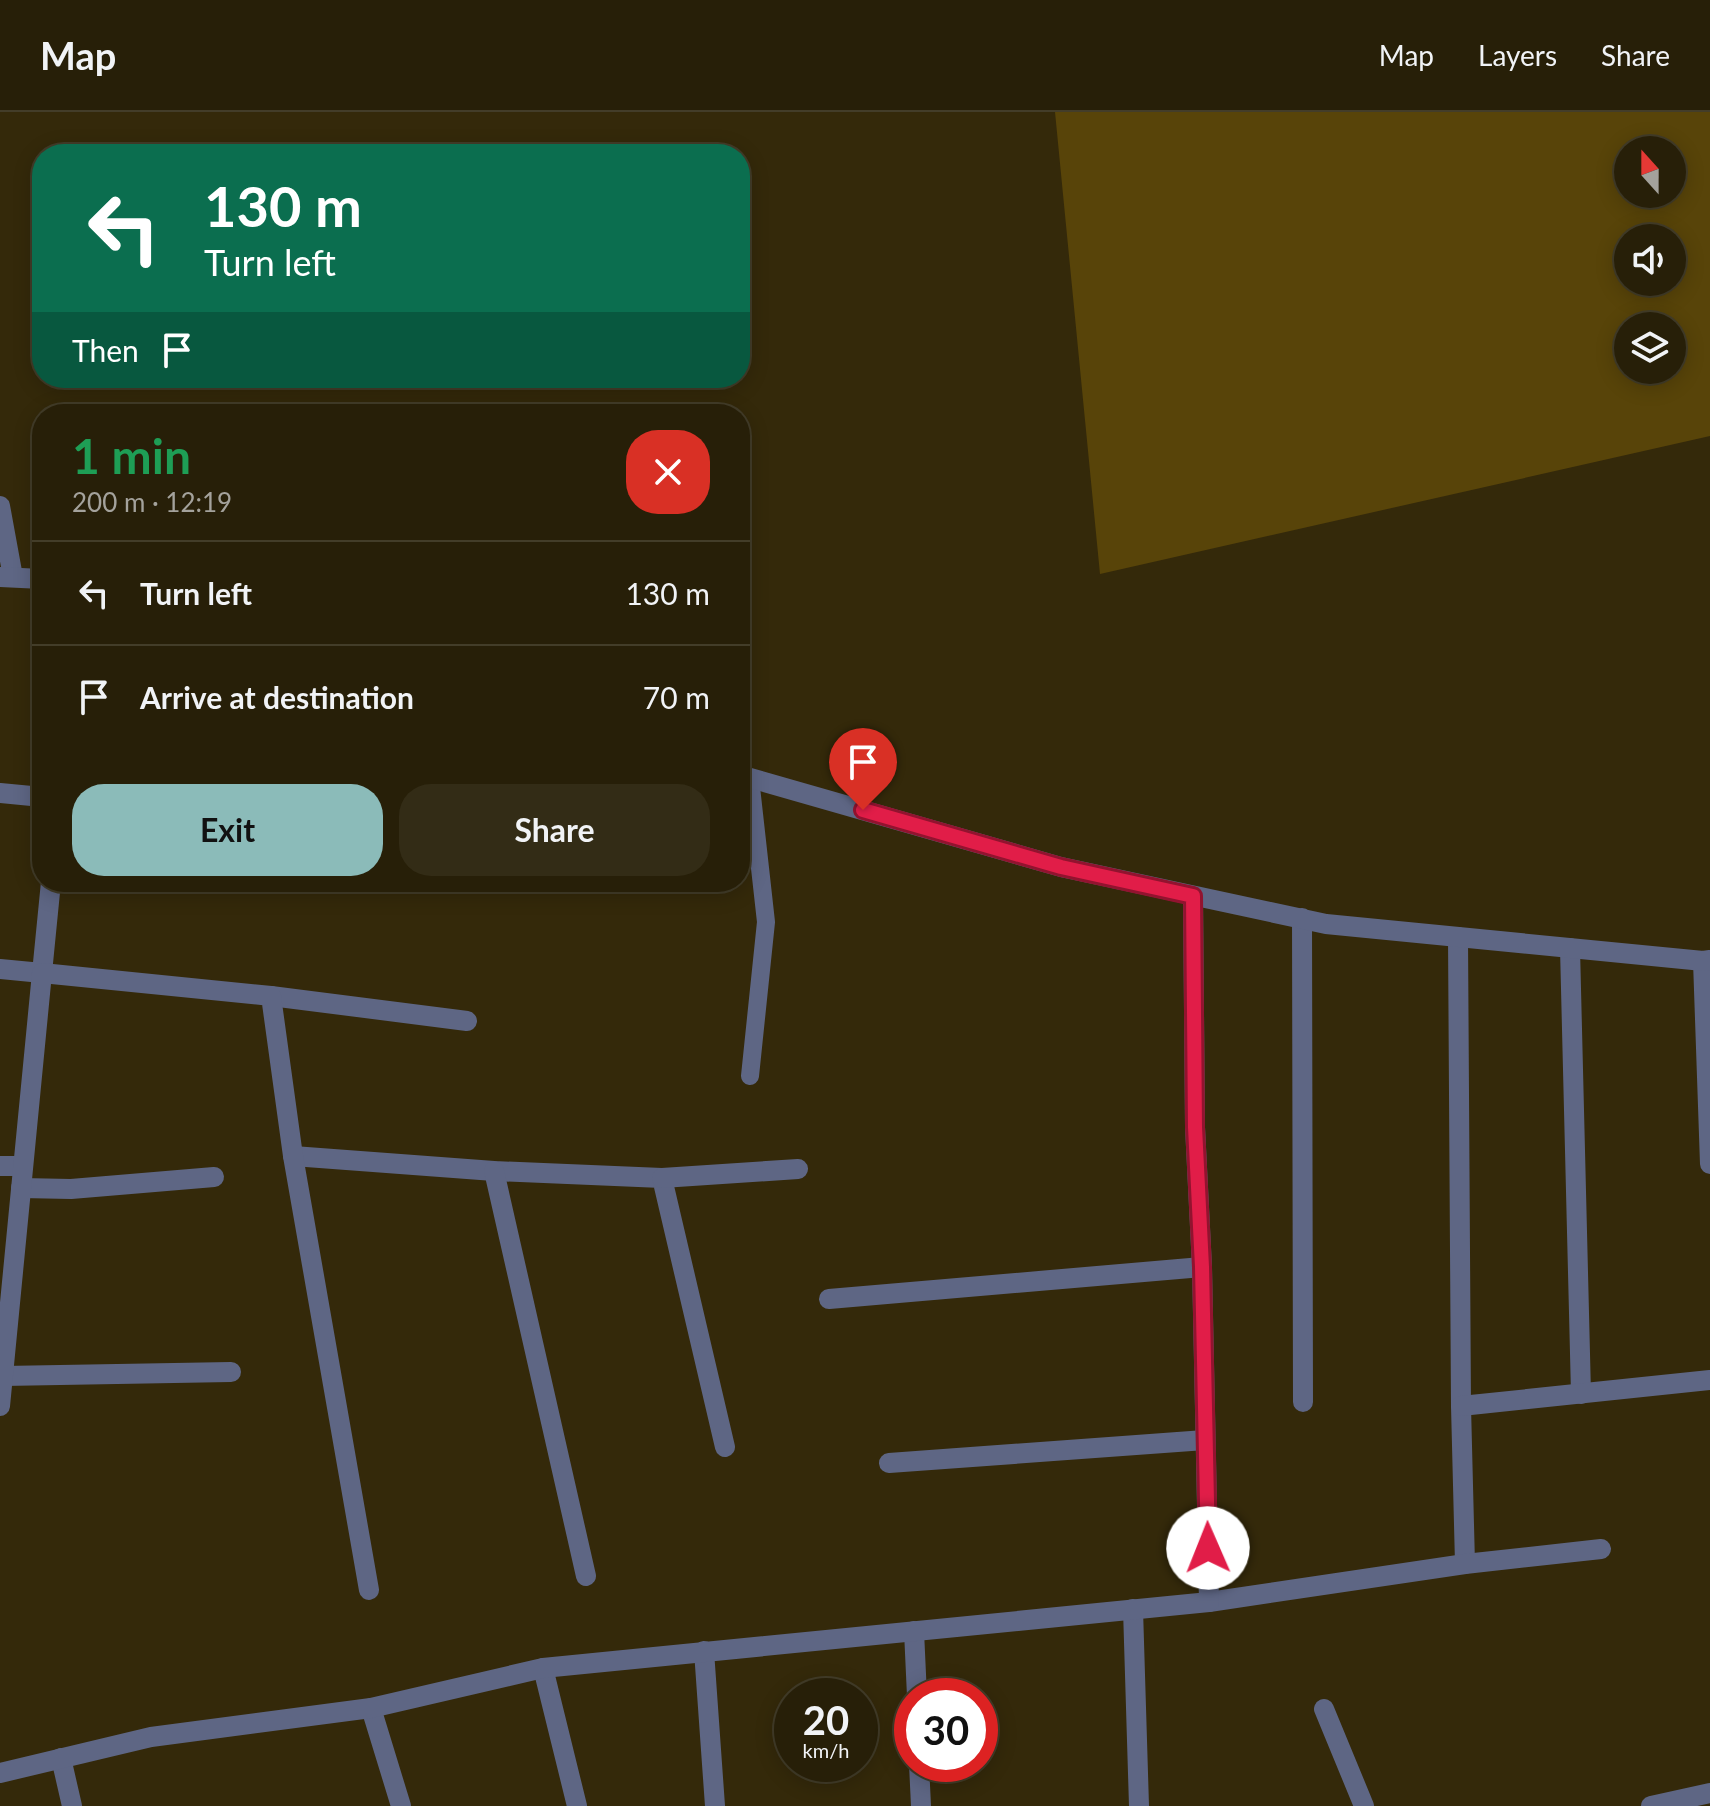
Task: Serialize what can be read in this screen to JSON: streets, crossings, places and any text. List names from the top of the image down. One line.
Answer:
{"north":"top","page":{"header":"Map","nav":["Map","Layers","Share"],"turn":["130 m","Turn left"],"then":"Then","heading":["1 min","200 m · 12:19"],"list":[{"name":"Turn left","value":"130 m"},{"name":"Arrive at destination","value":"70 m"}],"buttons":["Exit","Share"],"speed":"20 km/h","limit":"30"}}
